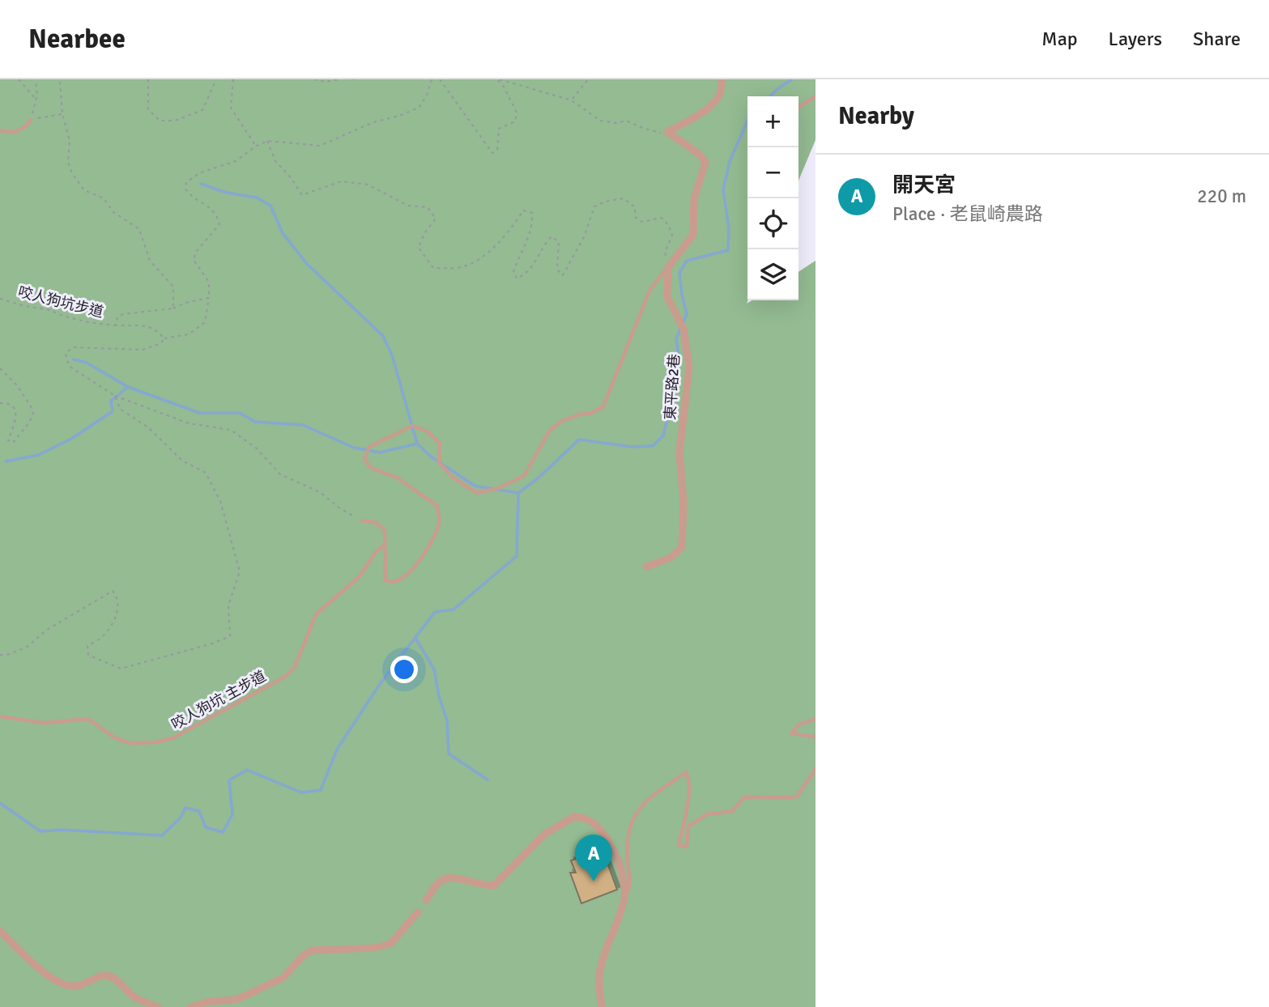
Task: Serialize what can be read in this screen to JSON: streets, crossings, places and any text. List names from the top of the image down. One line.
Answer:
{"streets":{"street":["東平路2巷"],"lane":["咬人狗坑 主步道"],"path":["咬人狗坑步道"]},"page":{"header":"Nearbee","nav":["Map","Layers","Share"],"heading":"Nearby","map_buttons":["+","−"],"list":[{"mark":"A","name":"開天宮","note":"Place · 老鼠崎農路","value":"220 m"}],"pins":"A"}}
